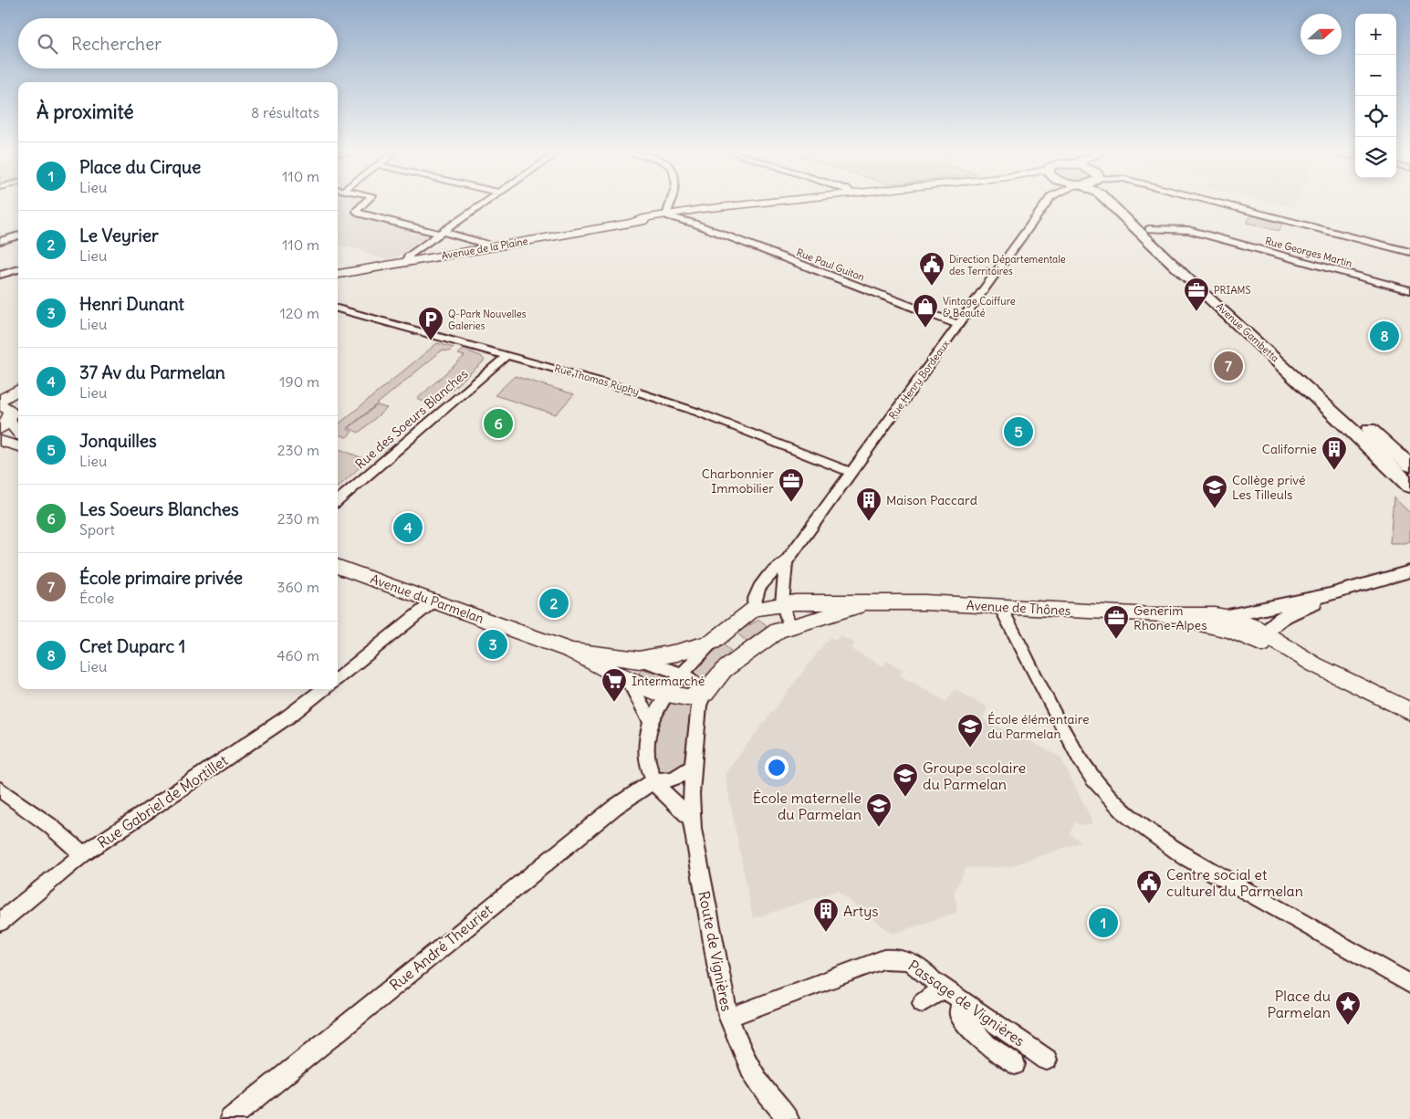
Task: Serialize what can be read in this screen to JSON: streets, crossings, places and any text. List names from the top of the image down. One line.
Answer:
{"streets":{"main road":["Avenue de la Plaine","Avenue Gambetta","Avenue du Parmelan","Avenue de Thônes"],"street":["Rue Georges Martin","Rue Paul Guiton","Rue Thomas Ruphy","Rue Henry Bordeaux","Rue des Soeurs Blanches","Rue Gabriel de Mortillet","Rue André Theuriet","Route de Vignières","Passage de Vignières"]},"crossings":[["Avenue de la Plaine","Rue Paul Guiton"],["Rue Georges Martin","Avenue Gambetta"],["Rue Paul Guiton","Rue Henry Bordeaux"],["Rue Thomas Ruphy","Rue Henry Bordeaux"],["Rue Thomas Ruphy","Rue des Soeurs Blanches"],["Avenue de Thônes","Route de Vignières"],["Route de Vignières","Passage de Vignières"]],"places":{"public building":["Direction Départementale des Territoires","Centre social et culturel du Parmelan"],"office":["PRIAMS","Charbonnier Immobilier","Generim Rhone-Alpes"],"shop":["Vintage Coiffure & Beauté"],"parking":["Q-Park Nouvelles Galeries"],"building":["Californie","Maison Paccard","Artys"],"school or university":["Collège privé Les Tilleuls","École élémentaire du Parmelan","Groupe scolaire du Parmelan","École maternelle du Parmelan"],"supermarket":["Intermarché"],"place":["Place du Parmelan"]},"north":"right","page":{"map_buttons":["+","−"],"search":"Rechercher","heading":["À proximité","8 résultats"],"list":[{"mark":"1","name":"Place du Cirque","note":"Lieu","value":"110 m"},{"mark":"2","name":"Le Veyrier","note":"Lieu","value":"110 m"},{"mark":"3","name":"Henri Dunant","note":"Lieu","value":"120 m"},{"mark":"4","name":"37 Av du Parmelan","note":"Lieu","value":"190 m"},{"mark":"5","name":"Jonquilles","note":"Lieu","value":"230 m"},{"mark":"6","name":"Les Soeurs Blanches","note":"Sport","value":"230 m"},{"mark":"7","name":"École primaire privée","note":"École","value":"360 m"},{"mark":"8","name":"Cret Duparc 1","note":"Lieu","value":"460 m"}],"pins":["8","7","6","5","4","2","3","1"]}}
